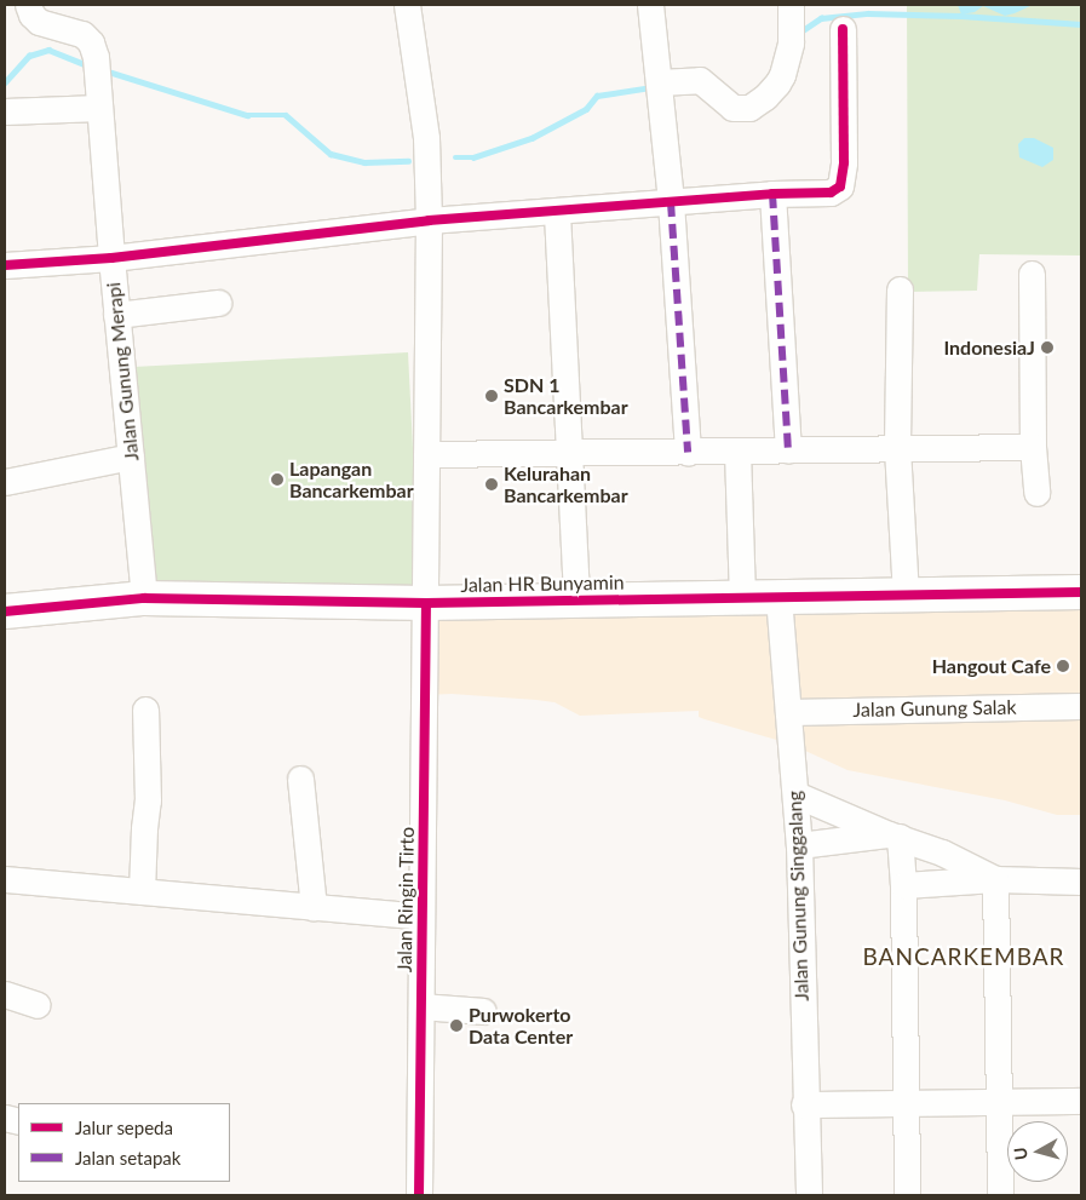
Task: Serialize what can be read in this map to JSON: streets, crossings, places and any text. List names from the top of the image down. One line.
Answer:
{"streets":{"main road":["Jalan HR Bunyamin"],"street":["Jalan Gunung Merapi","Jalan Gunung Salak","Jalan Gunung Singgalang","Jalan Ringin Tirto"]},"crossings":[["Jalan Gunung Merapi","Jalan HR Bunyamin"],["Jalan HR Bunyamin","Jalan Gunung Singgalang"],["Jalan HR Bunyamin","Jalan Ringin Tirto"],["Jalan Gunung Salak","Jalan Gunung Singgalang"]],"districts":["BANCARKEMBAR"],"places":["IndonesiaJ","SDN 1 Bancarkembar","Lapangan Bancarkembar","Kelurahan Bancarkembar","Hangout Cafe","Purwokerto Data Center"],"legend":["Jalur sepeda","Jalan setapak"],"north":"left"}
